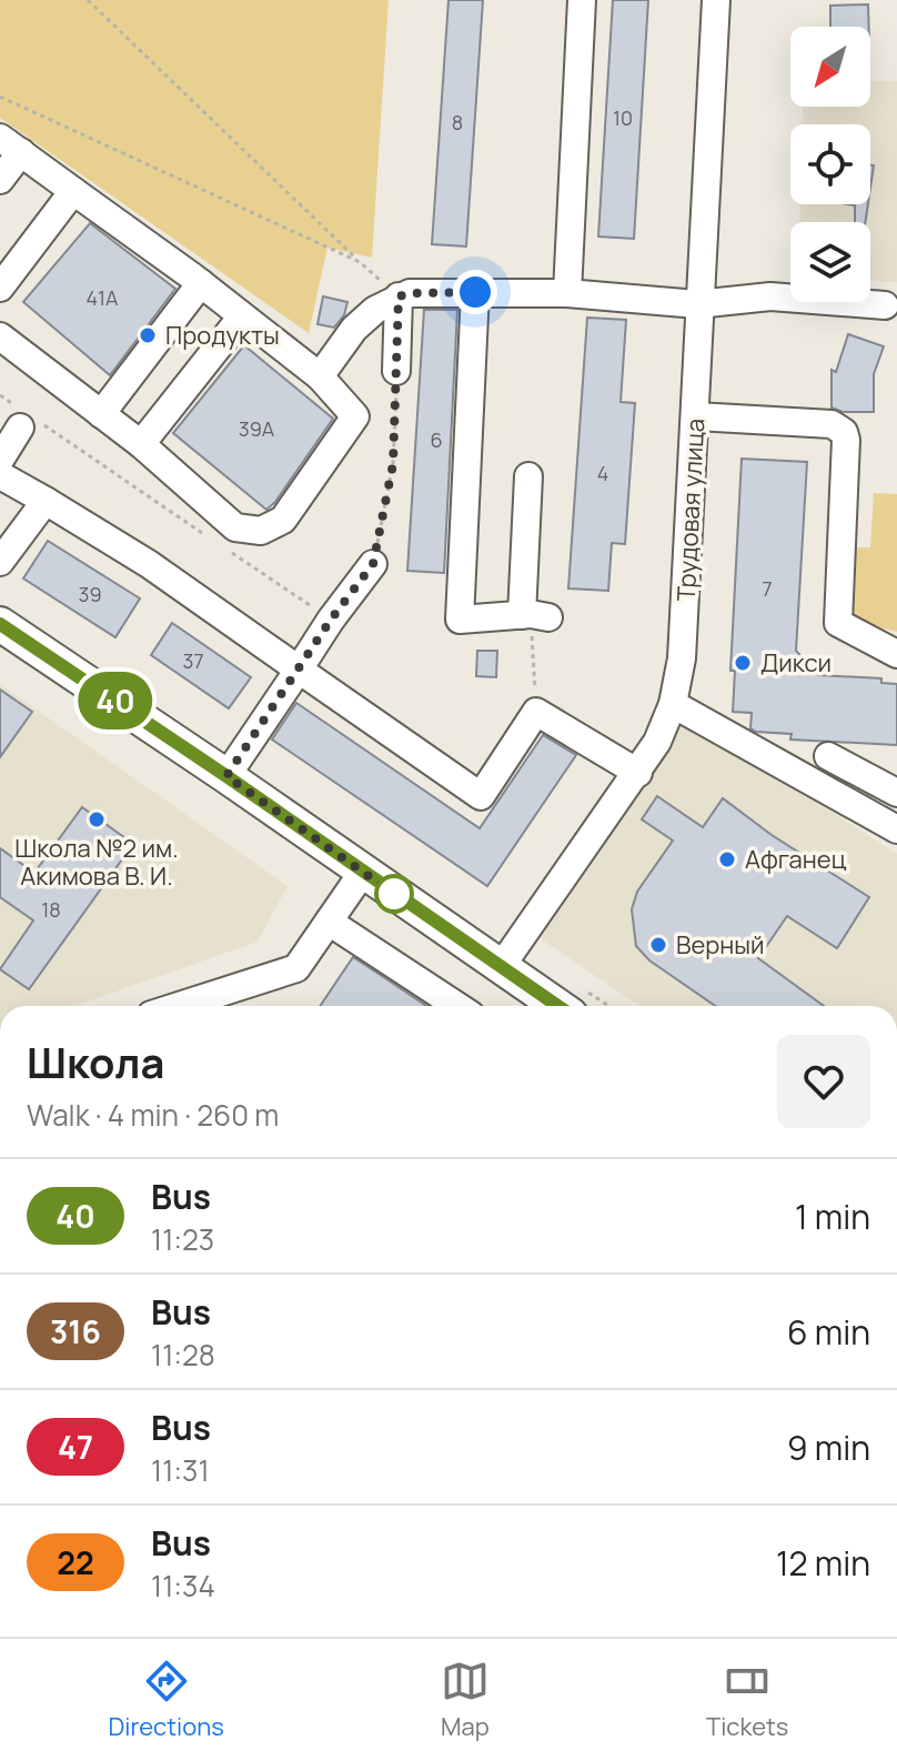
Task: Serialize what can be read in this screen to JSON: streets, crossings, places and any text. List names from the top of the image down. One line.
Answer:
{"streets":{"street":["Трудовая улица"]},"places":["Продукты","Дикси","Школа №2 им. Акимова В. И.","Афганец","Верный"],"lines":["bus line 40"],"house_numbers":["10","8","41А","39А","6","4","7","39","37","18"],"north":"bottom left","page":{"on_map":"40","heading":["Школа","Walk · 4 min · 260 m"],"list":[{"mark":"40","name":"Bus","note":"11:23","value":"1 min"},{"mark":"316","name":"Bus","note":"11:28","value":"6 min"},{"mark":"47","name":"Bus","note":"11:31","value":"9 min"},{"mark":"22","name":"Bus","note":"11:34","value":"12 min"}],"tabs":["Directions","Map","Tickets"]}}
